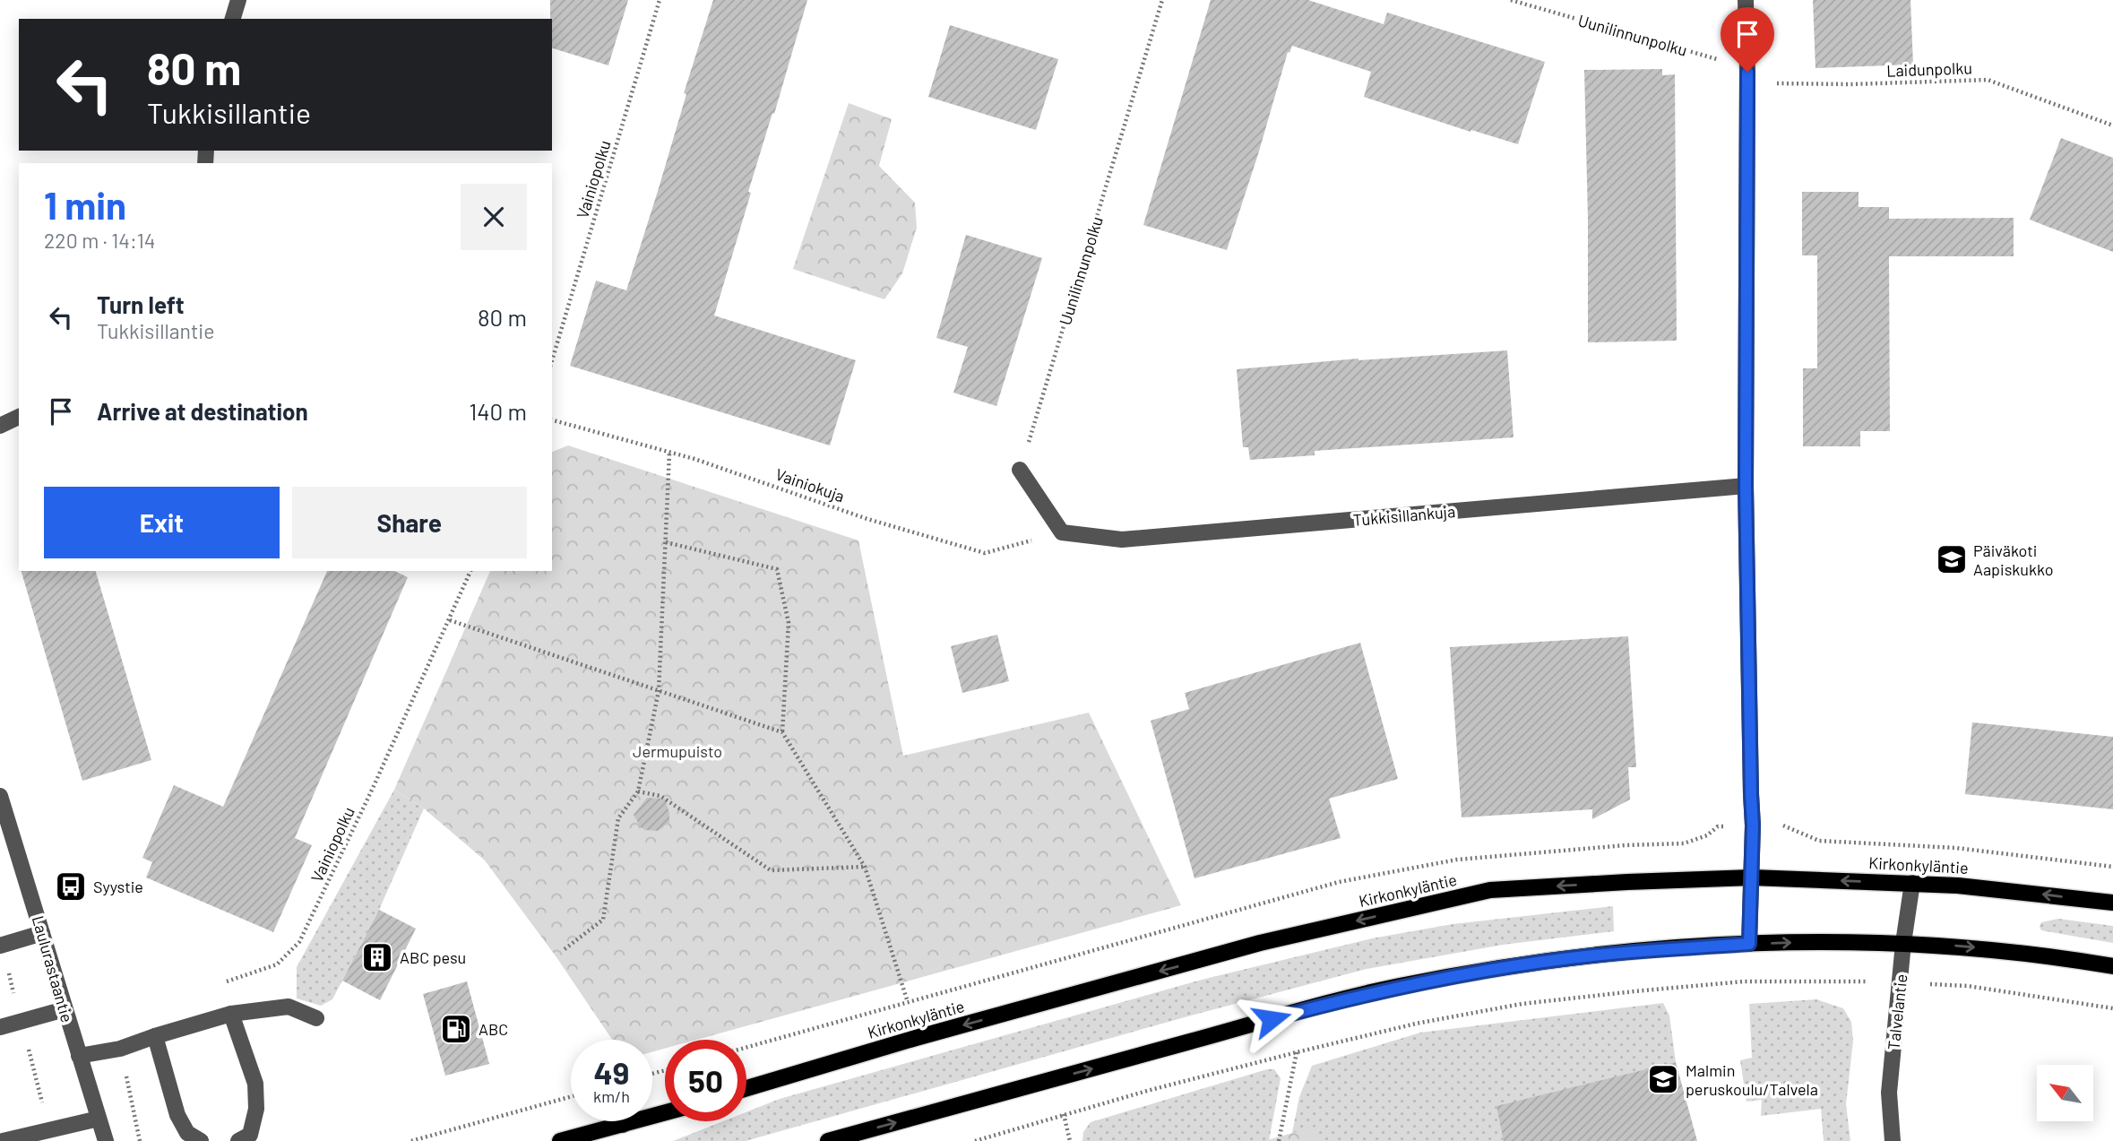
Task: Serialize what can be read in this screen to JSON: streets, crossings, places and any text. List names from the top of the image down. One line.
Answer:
{"streets":{"main road":["Kirkonkyläntie"],"street":["Tukkisillankuja","Laulurastaantie","Talvelantie"],"path":["Uunilinnunpolku","Laidunpolku","Vainiopolku","Vainiokuja"]},"crossings":[["Vainiokuja","Tukkisillankuja"],["Kirkonkyläntie","Talvelantie"]],"parks":["Jermupuisto"],"places":{"school or university":["Päiväkoti Aapiskukko","Malmin peruskoulu/Talvela"],"bus stop":["Syystie"],"building":["ABC pesu"],"fuel station":["ABC"]},"north":"top left","page":{"turn":["80 m","Tukkisillantie"],"heading":["1 min","220 m · 14:14"],"list":[{"name":"Turn left","note":"Tukkisillantie","value":"80 m"},{"name":"Arrive at destination","value":"140 m"}],"buttons":["Exit","Share"],"speed":"49 km/h","limit":"50"}}
